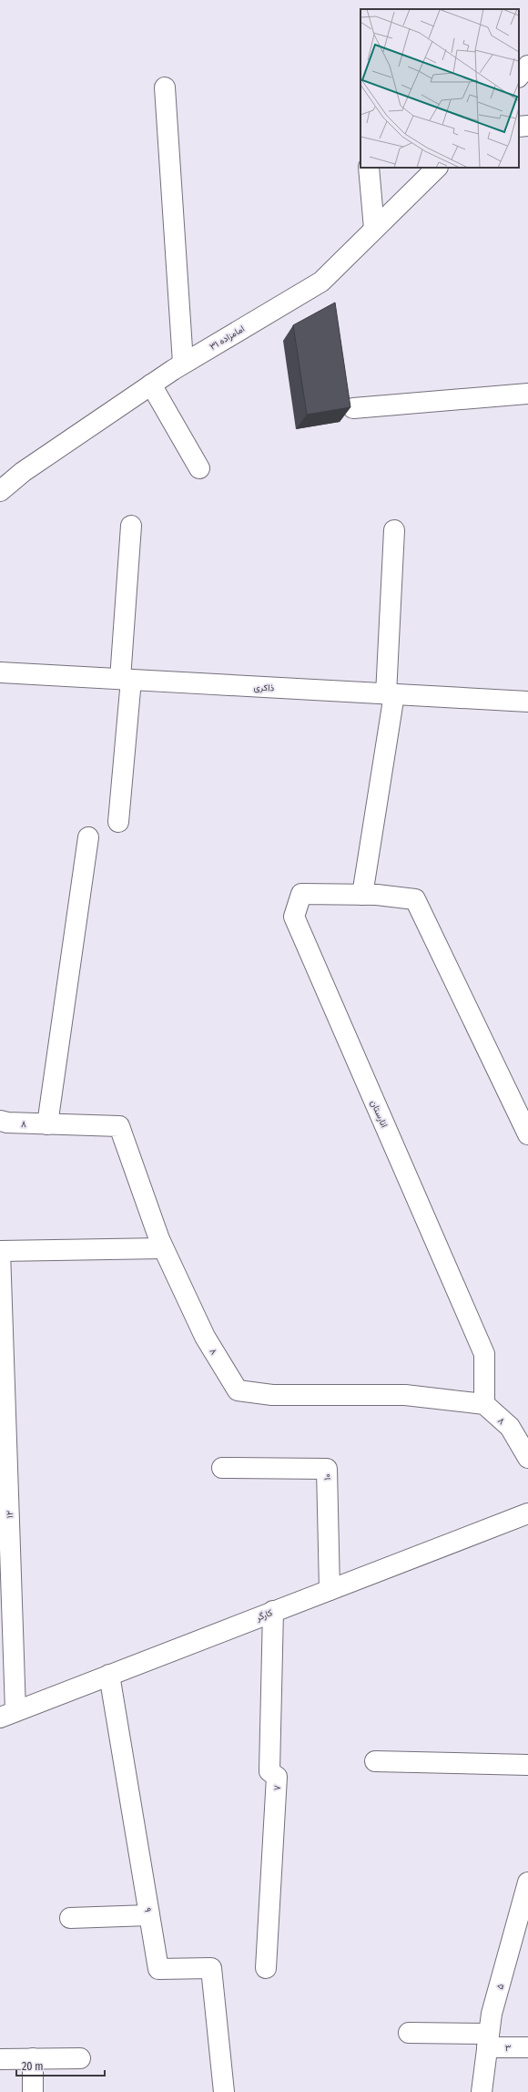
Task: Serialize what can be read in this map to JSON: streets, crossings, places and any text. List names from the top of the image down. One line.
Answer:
{"streets":{"street":["امامزاده ۳۱","ذاکری","انارستان","۸","۱۰","۱۲","کارگر","۷","۹","۵","۳"]},"crossings":[["انارستان","۸"],["۱۰","کارگر"],["۱۲","کارگر"],["کارگر","۷"],["کارگر","۹"],["۵","۳"]],"scale_bar":"20 m"}
